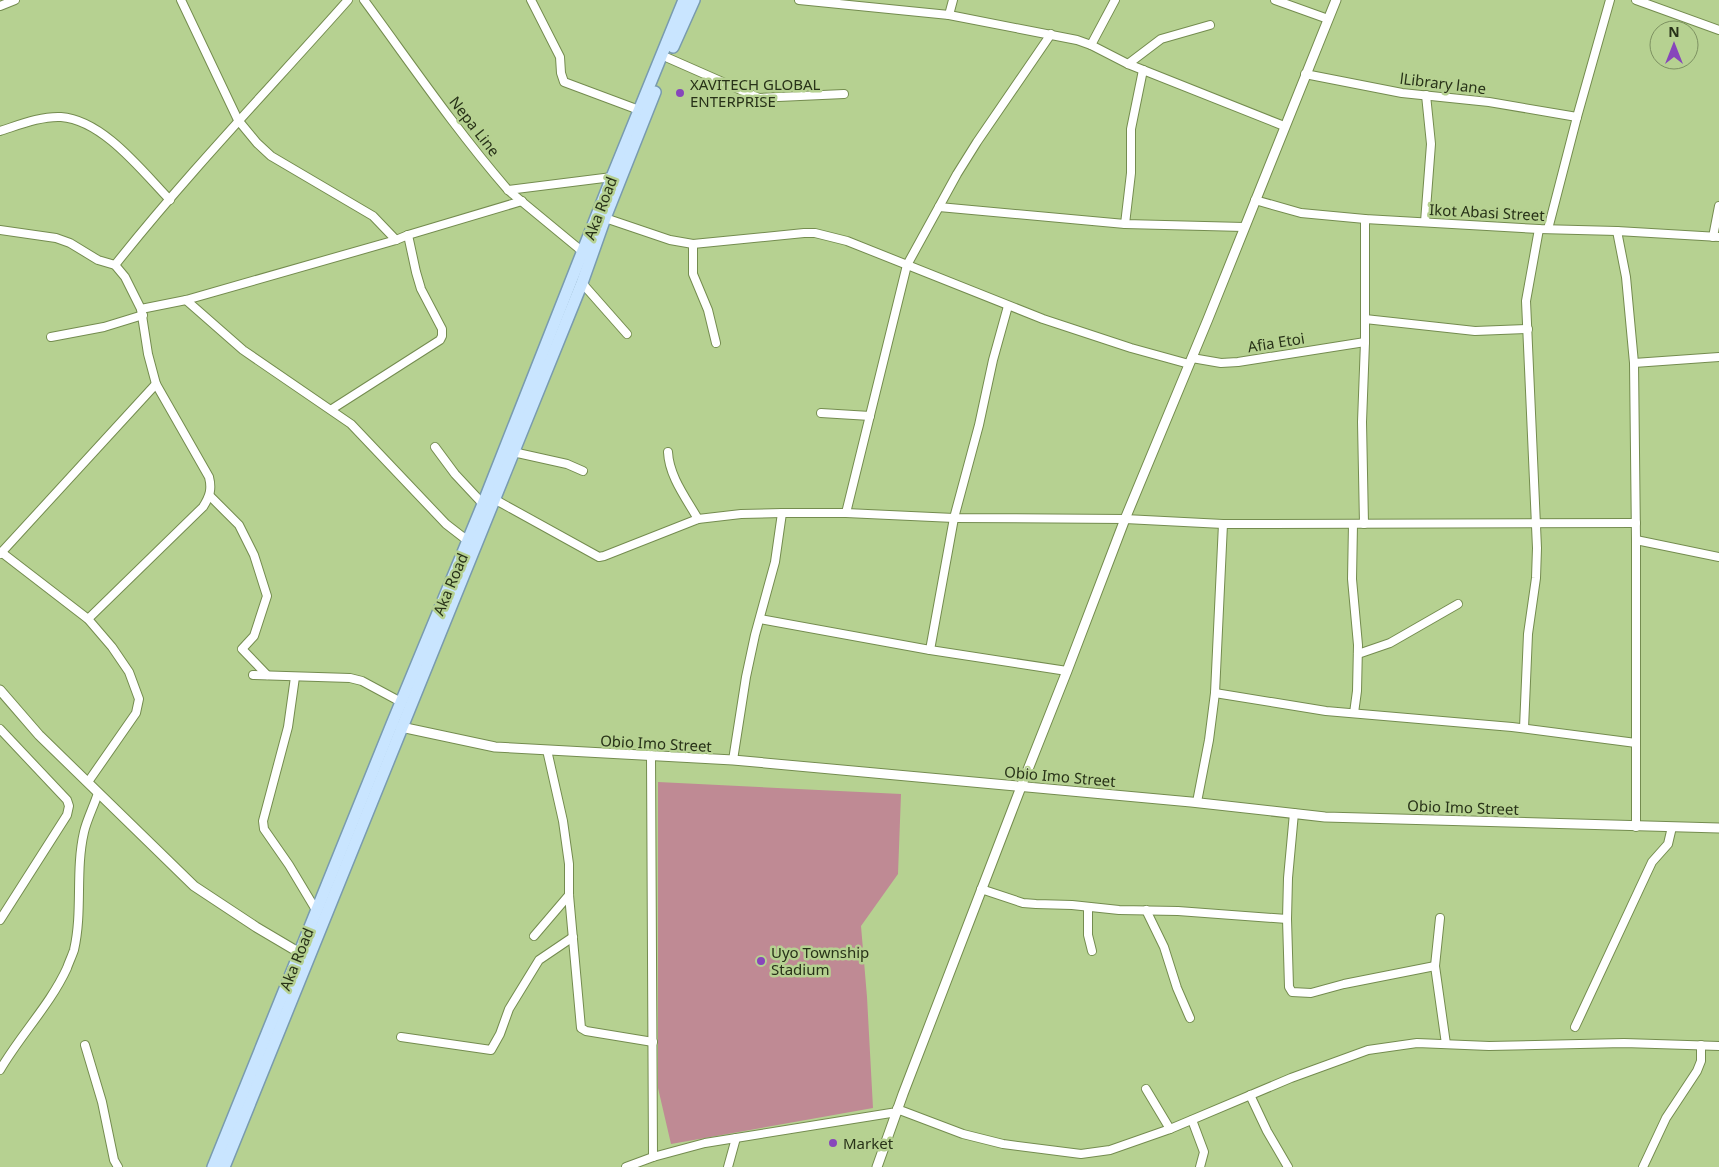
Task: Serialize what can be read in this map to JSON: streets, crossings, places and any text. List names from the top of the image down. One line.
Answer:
{"streets":{"main road":["Aka Road"],"street":["lLibrary lane","Nepa Line","Ikot Abasi Street","Afia Etoi","Obio Imo Street"]},"crossings":[["Nepa Line","Aka Road"],["Aka Road","Afia Etoi"],["Aka Road","Obio Imo Street"]],"places":["XAVITECH GLOBAL ENTERPRISE","Uyo Township Stadium","Market"],"north":"top"}
